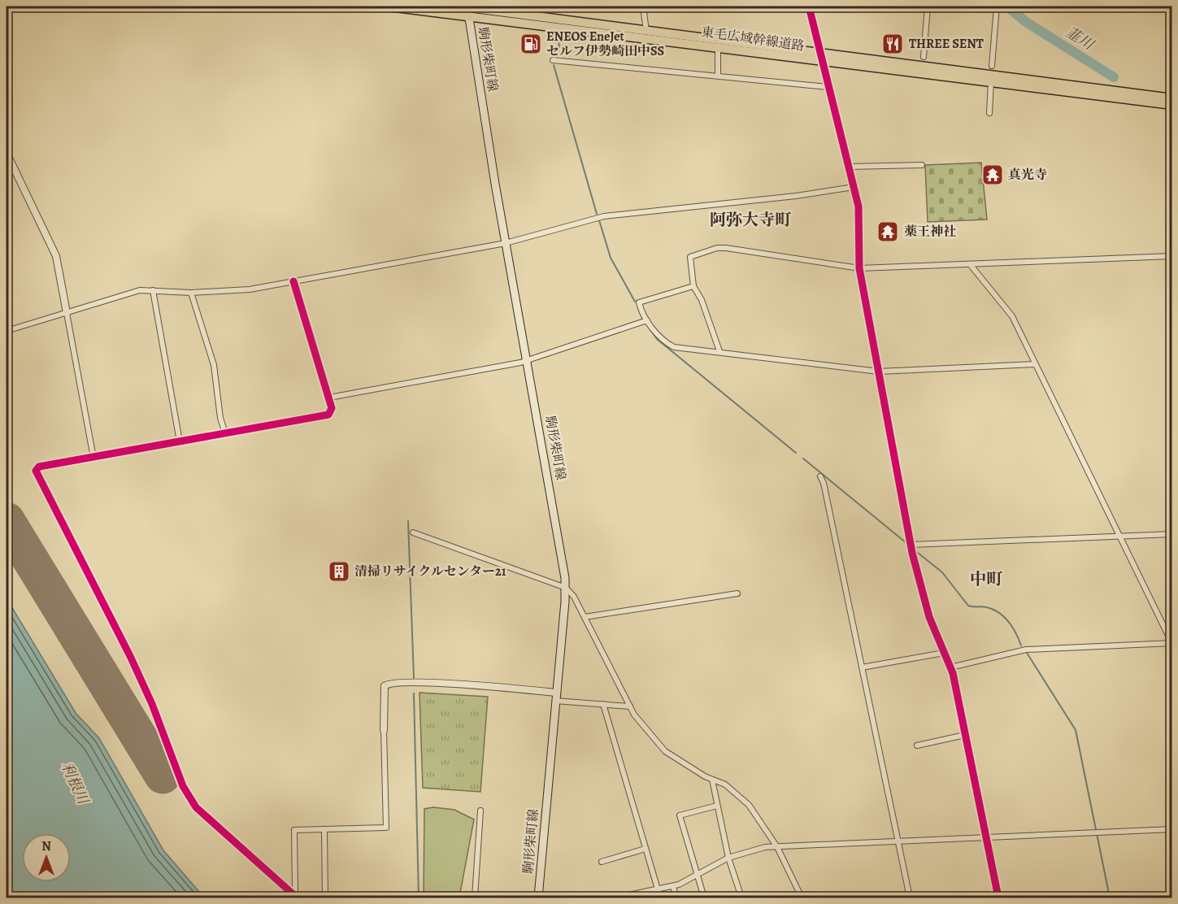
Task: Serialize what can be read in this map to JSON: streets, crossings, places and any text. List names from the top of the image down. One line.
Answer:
{"streets":{"highway":["東毛広域幹線道路"],"main road":["駒形柴町線"]},"crossings":[["東毛広域幹線道路","駒形柴町線"]],"districts":["阿弥大寺町","中町"],"water":["韮川","利根川"],"places":{"fuel station":["ENEOS EneJet セルフ伊勢崎田中SS"],"restaurant":["THREE SENT"],"temple":["真光寺","薬王神社"],"building":["清掃リサイクルセンター21"]},"north":"top"}
